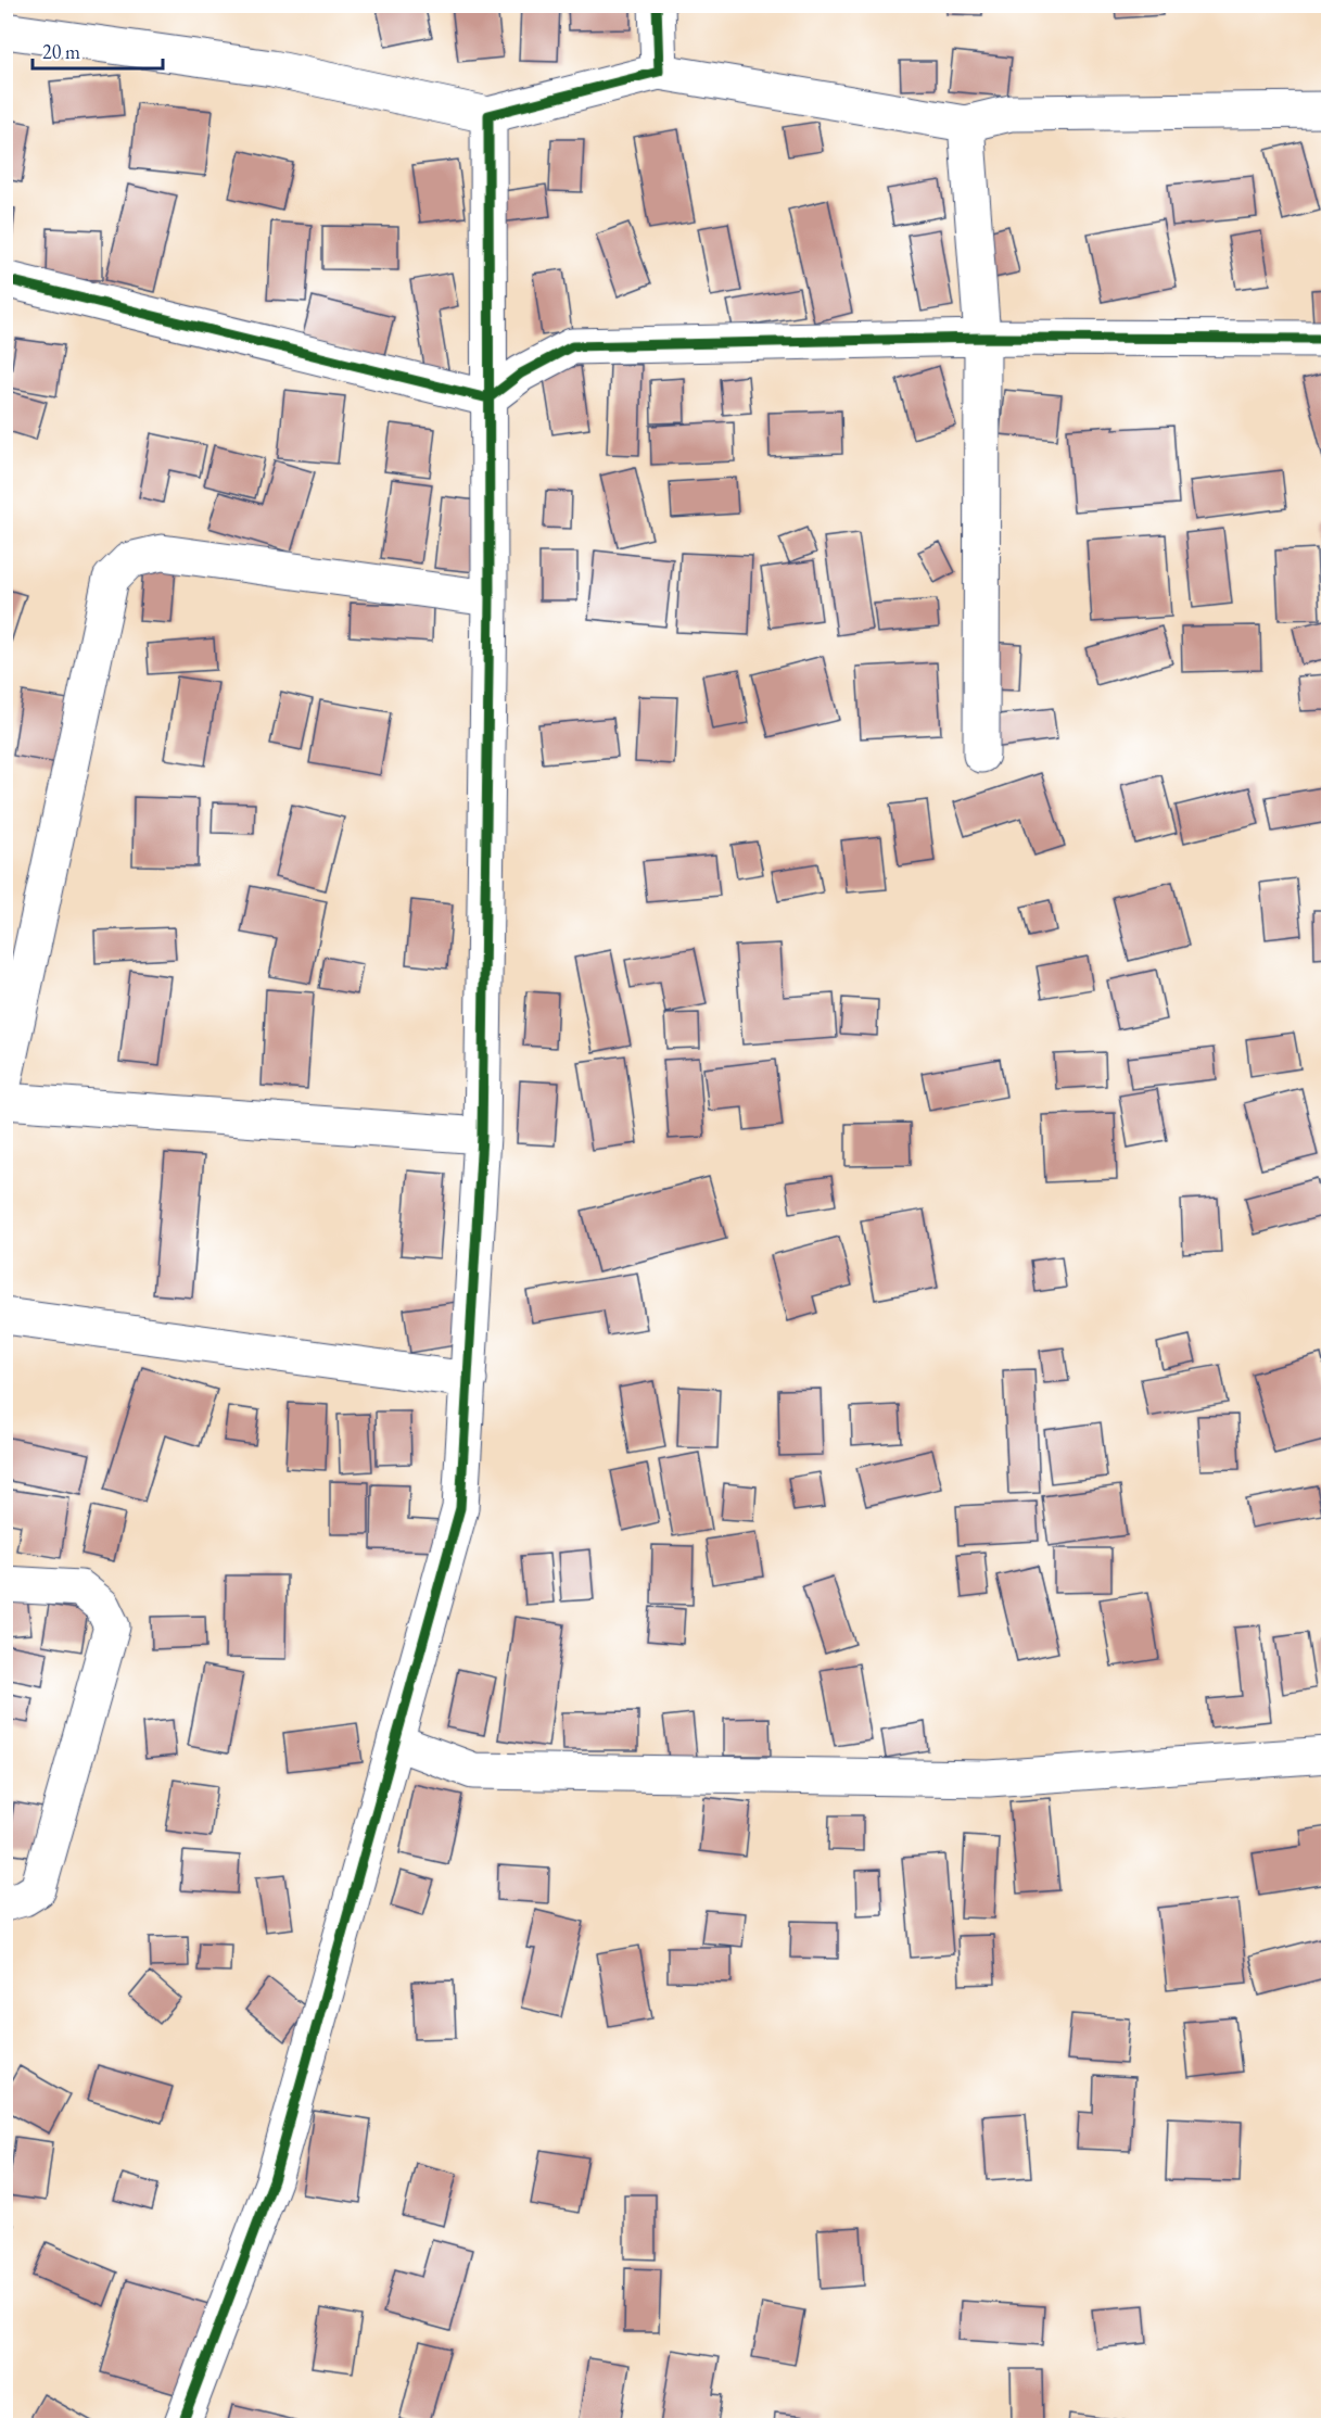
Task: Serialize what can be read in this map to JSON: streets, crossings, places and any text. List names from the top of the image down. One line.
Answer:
{"scale_bar":"20 m"}
